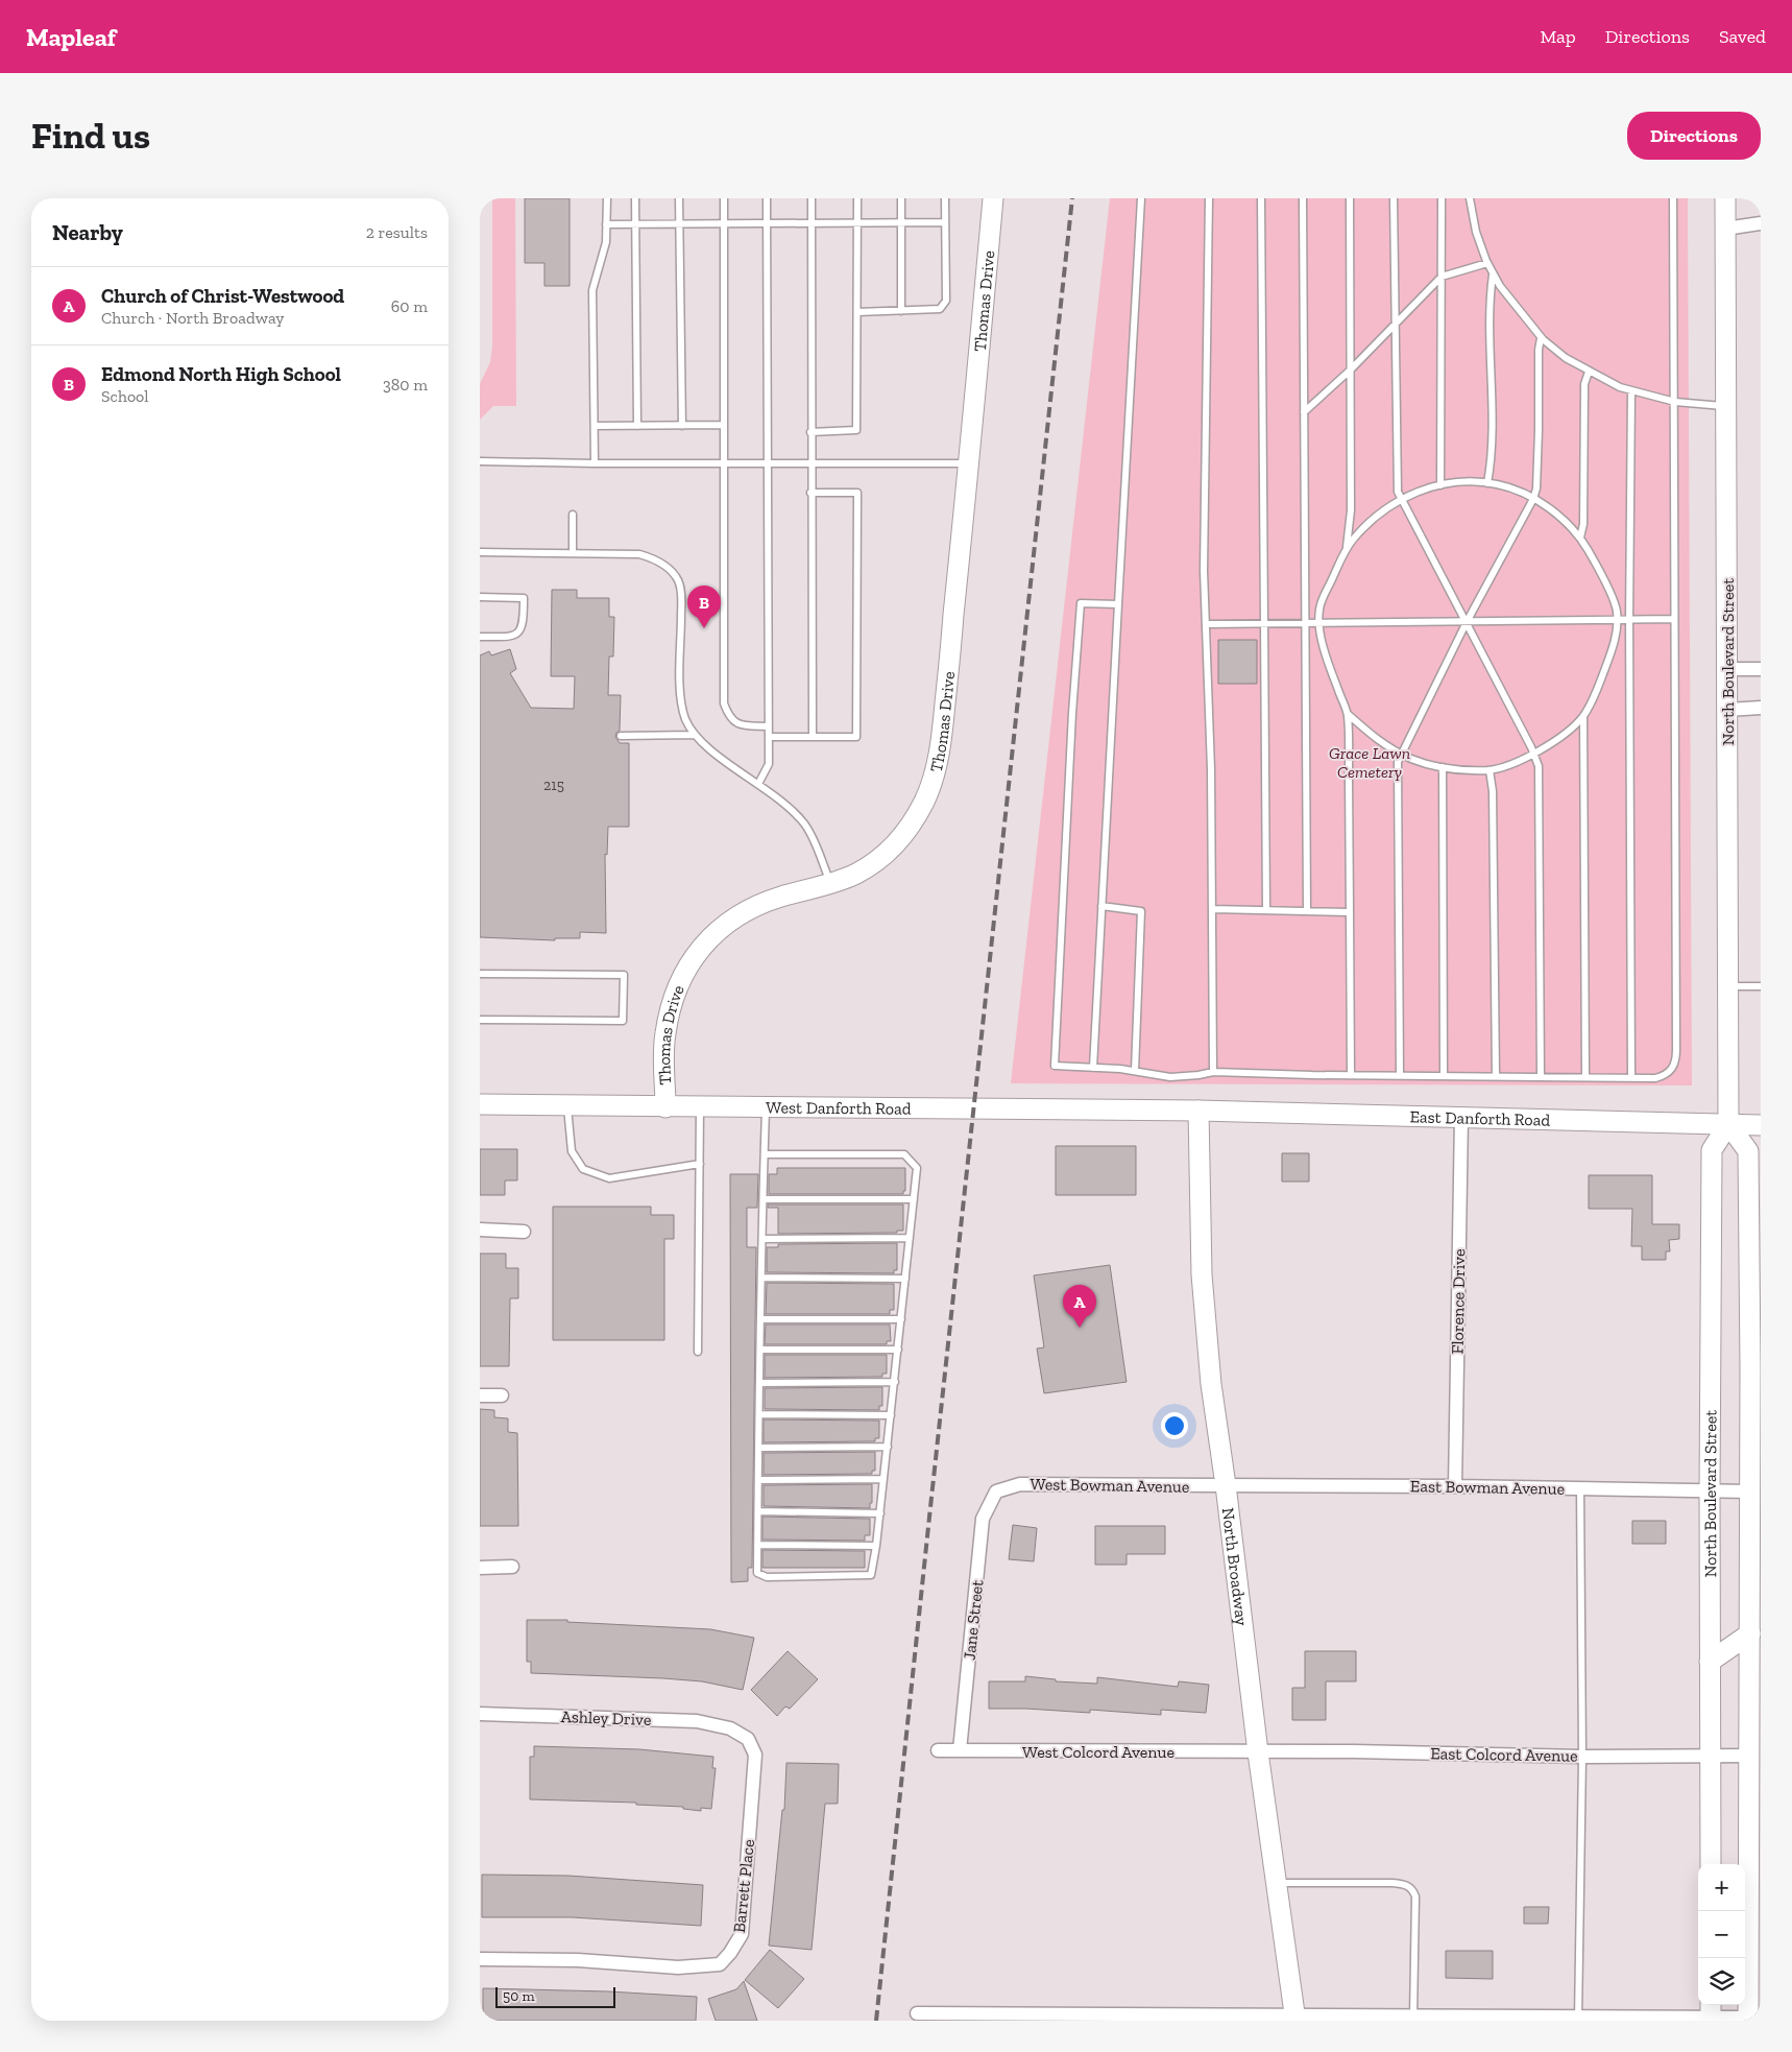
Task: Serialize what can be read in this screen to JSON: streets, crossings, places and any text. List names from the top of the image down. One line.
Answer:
{"streets":{"main road":["Thomas Drive","North Boulevard Street","West Danforth Road","East Danforth Road","North Broadway"],"street":["Florence Drive","West Bowman Avenue","East Bowman Avenue","Jane Street","Ashley Drive","West Colcord Avenue","East Colcord Avenue","Barrett Place"]},"crossings":[["Thomas Drive","West Danforth Road"],["North Boulevard Street","East Danforth Road"],["North Boulevard Street","East Bowman Avenue"],["North Boulevard Street","East Colcord Avenue"],["West Danforth Road","East Danforth Road"],["West Danforth Road","North Broadway"],["East Danforth Road","Florence Drive"],["East Danforth Road","North Broadway"],["Florence Drive","East Bowman Avenue"],["West Bowman Avenue","East Bowman Avenue"],["West Bowman Avenue","North Broadway"],["West Bowman Avenue","Jane Street"],["East Bowman Avenue","North Broadway"],["North Broadway","West Colcord Avenue"],["North Broadway","East Colcord Avenue"],["Jane Street","West Colcord Avenue"],["Ashley Drive","Barrett Place"],["West Colcord Avenue","East Colcord Avenue"]],"parks":["Grace Lawn Cemetery"],"house_numbers":["215"],"scale_bar":"50 m","page":{"header":"Mapleaf","nav":["Map","Directions","Saved"],"buttons":"Directions","title":"Find us","heading":["Nearby","2 results"],"list":[{"mark":"A","name":"Church of Christ-Westwood","note":"Church · North Broadway","value":"60 m"},{"mark":"B","name":"Edmond North High School","note":"School","value":"380 m"}],"pins":["B","A"],"map_buttons":["+","−"],"scale":"50 m"}}
